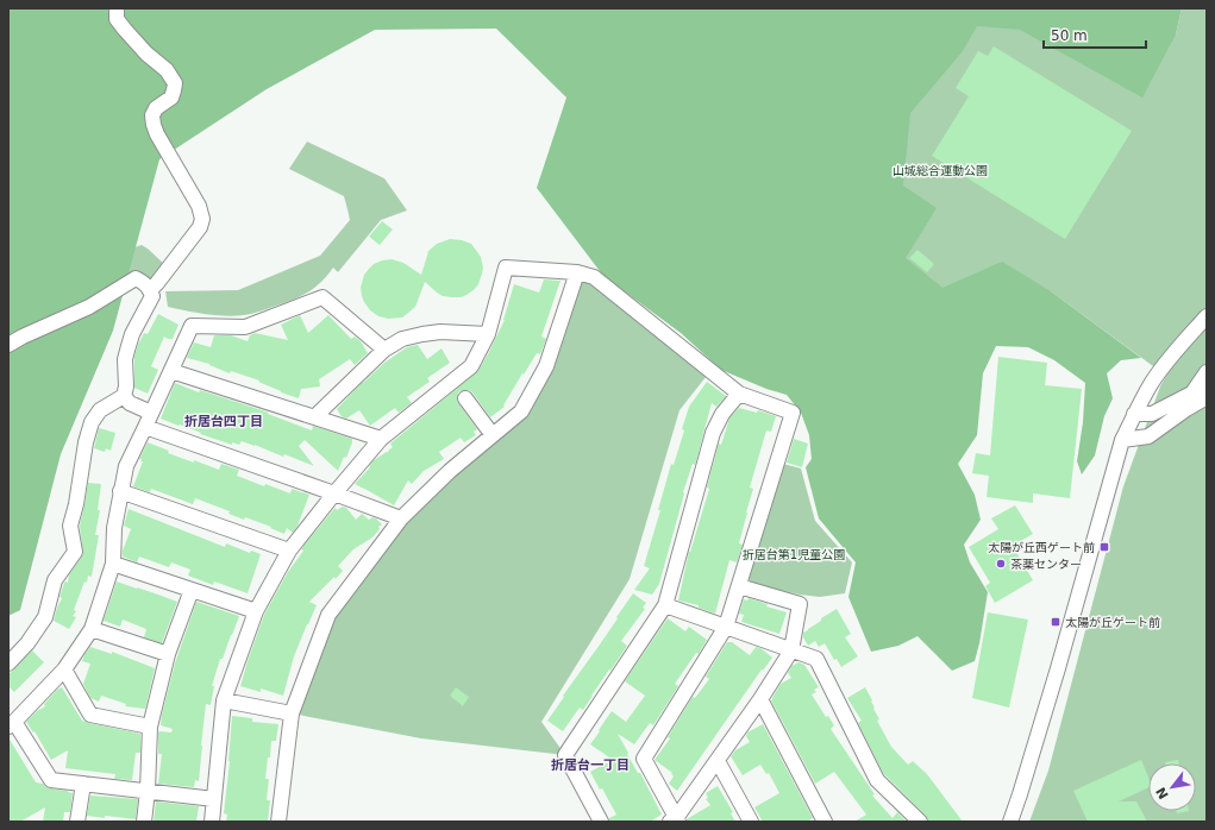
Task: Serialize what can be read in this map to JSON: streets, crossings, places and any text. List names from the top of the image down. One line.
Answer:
{"districts":["折居台四丁目","折居台一丁目"],"parks":["山城総合運動公園","折居台第1児童公園"],"places":{"transit":["太陽が丘西ゲート前","太陽が丘ゲート前"],"other":["茶薬センター"]},"scale_bar":"50 m","north":"bottom left"}
